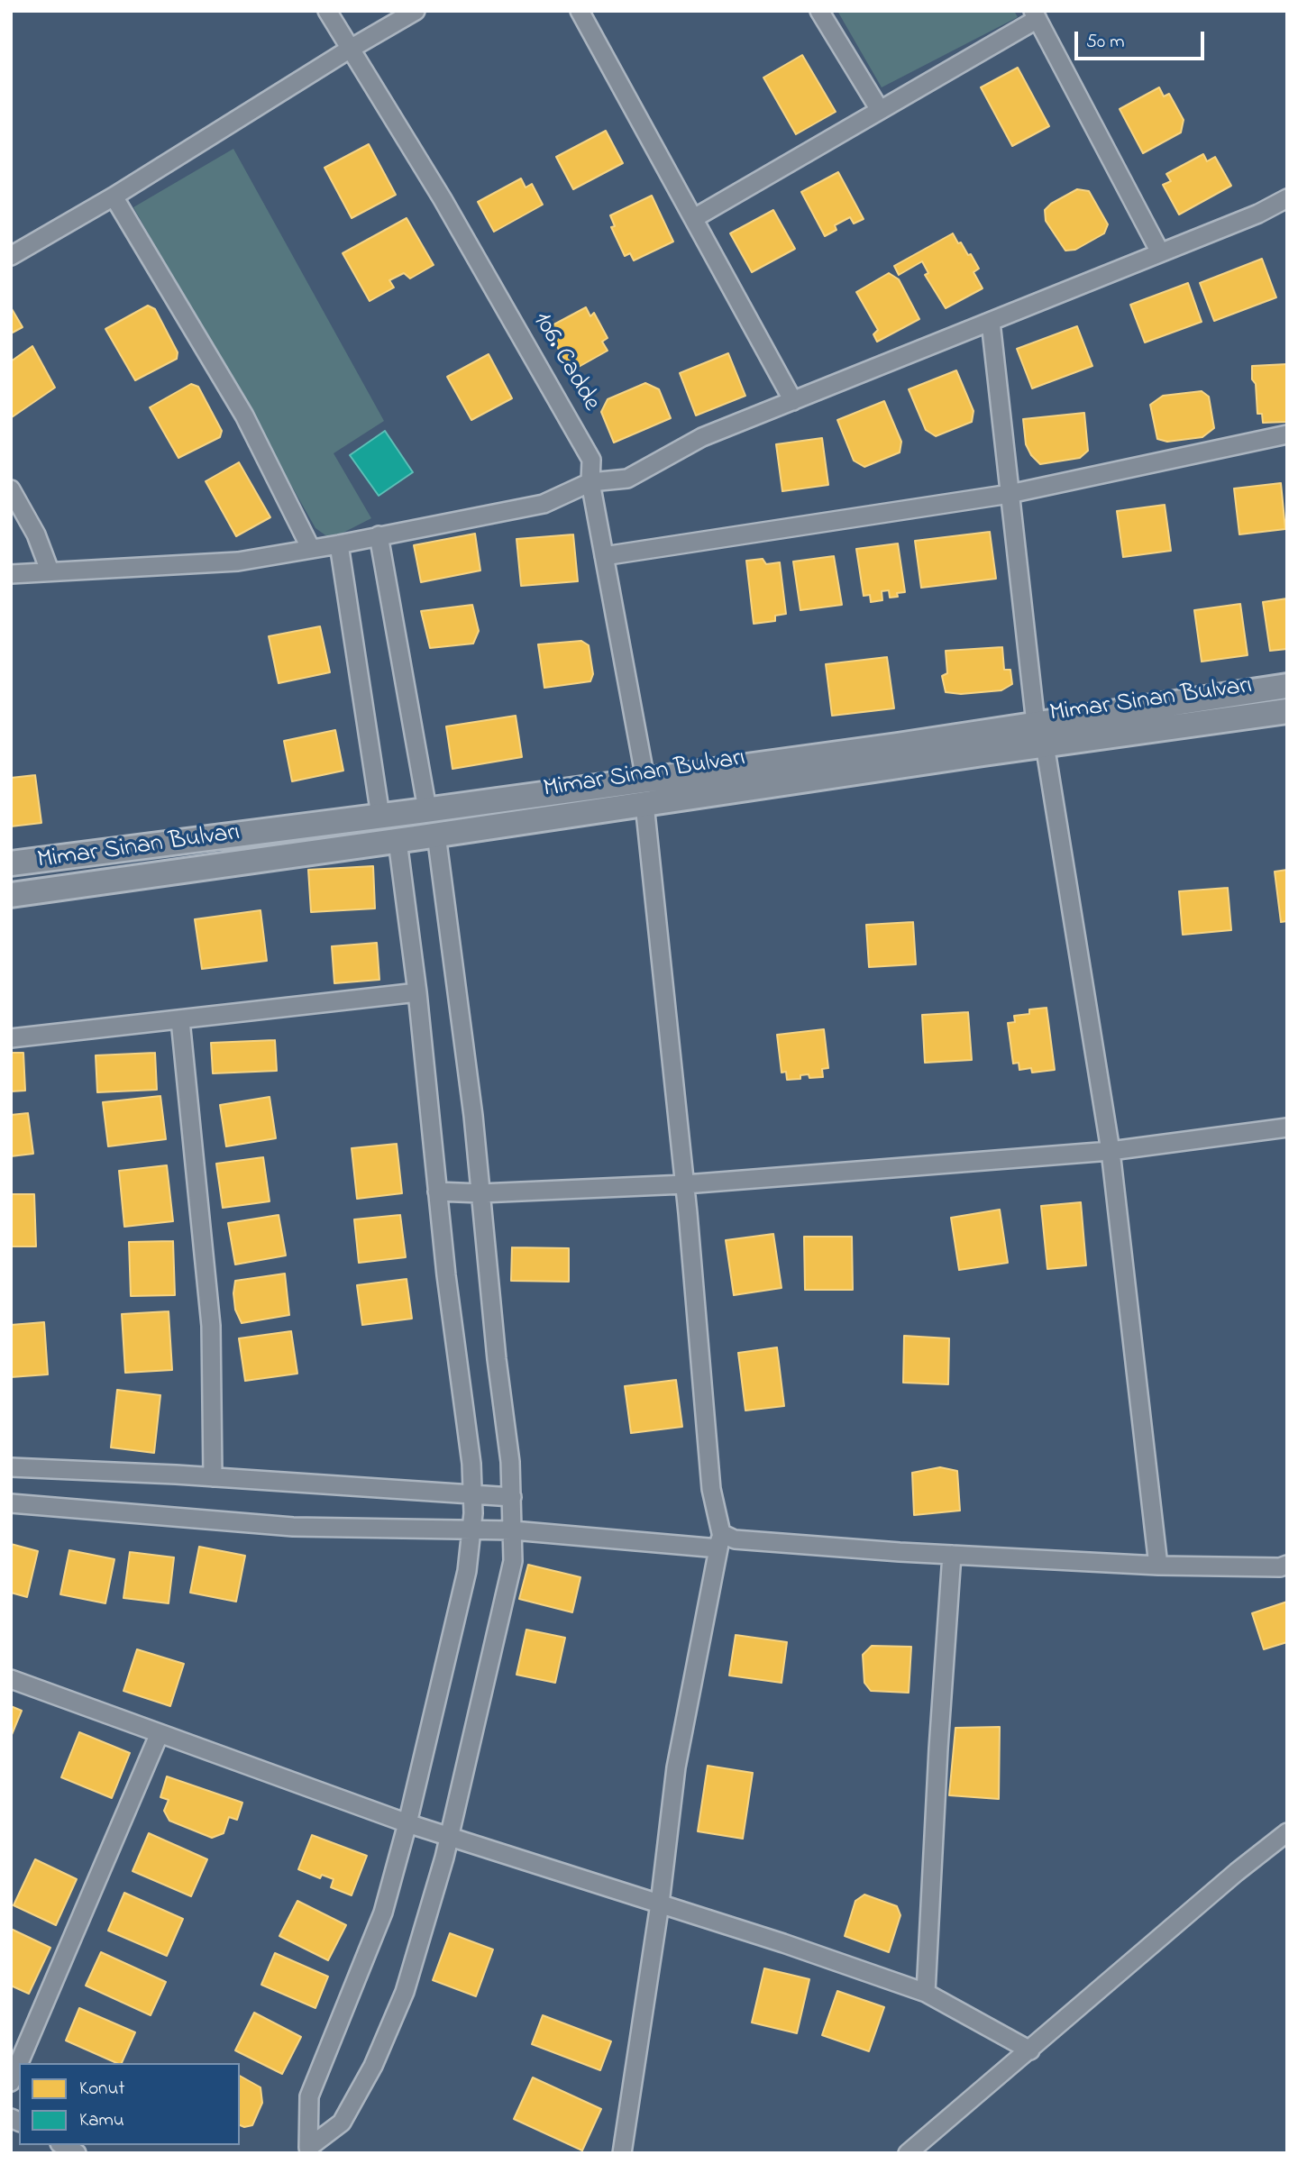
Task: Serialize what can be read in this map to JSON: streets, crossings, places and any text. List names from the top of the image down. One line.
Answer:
{"streets":{"main road":["Mimar Sinan Bulvarı"],"street":["106. Cadde"]},"crossings":[["106. Cadde","Mimar Sinan Bulvarı"]],"legend":["Konut","Kamu"],"scale_bar":"50 m"}
